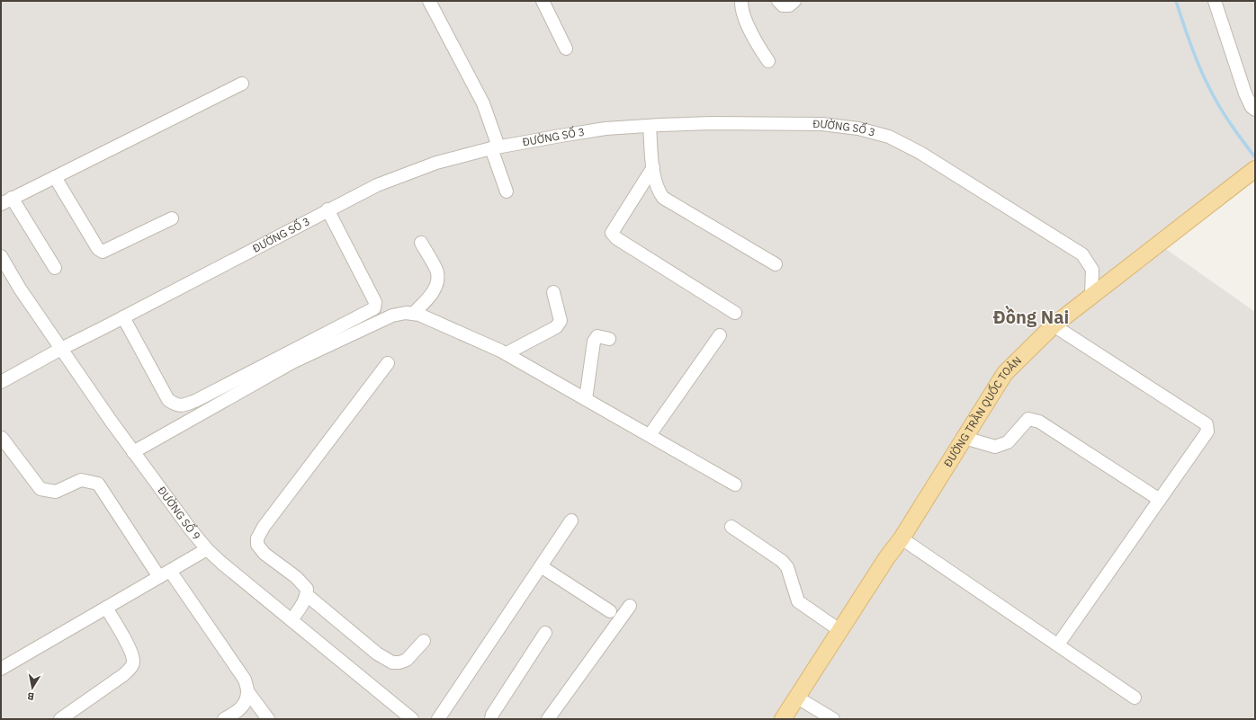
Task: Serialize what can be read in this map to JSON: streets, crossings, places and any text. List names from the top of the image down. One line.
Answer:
{"streets":{"main road":["ĐƯỜNG TRẦN QUỐC TOẢN"],"street":["ĐƯỜNG SỐ 3","ĐƯỜNG SỐ 9"]},"crossings":[["ĐƯỜNG SỐ 3","ĐƯỜNG TRẦN QUỐC TOẢN"],["ĐƯỜNG SỐ 3","ĐƯỜNG SỐ 9"]],"districts":["Đồng Nai"],"north":"bottom"}
